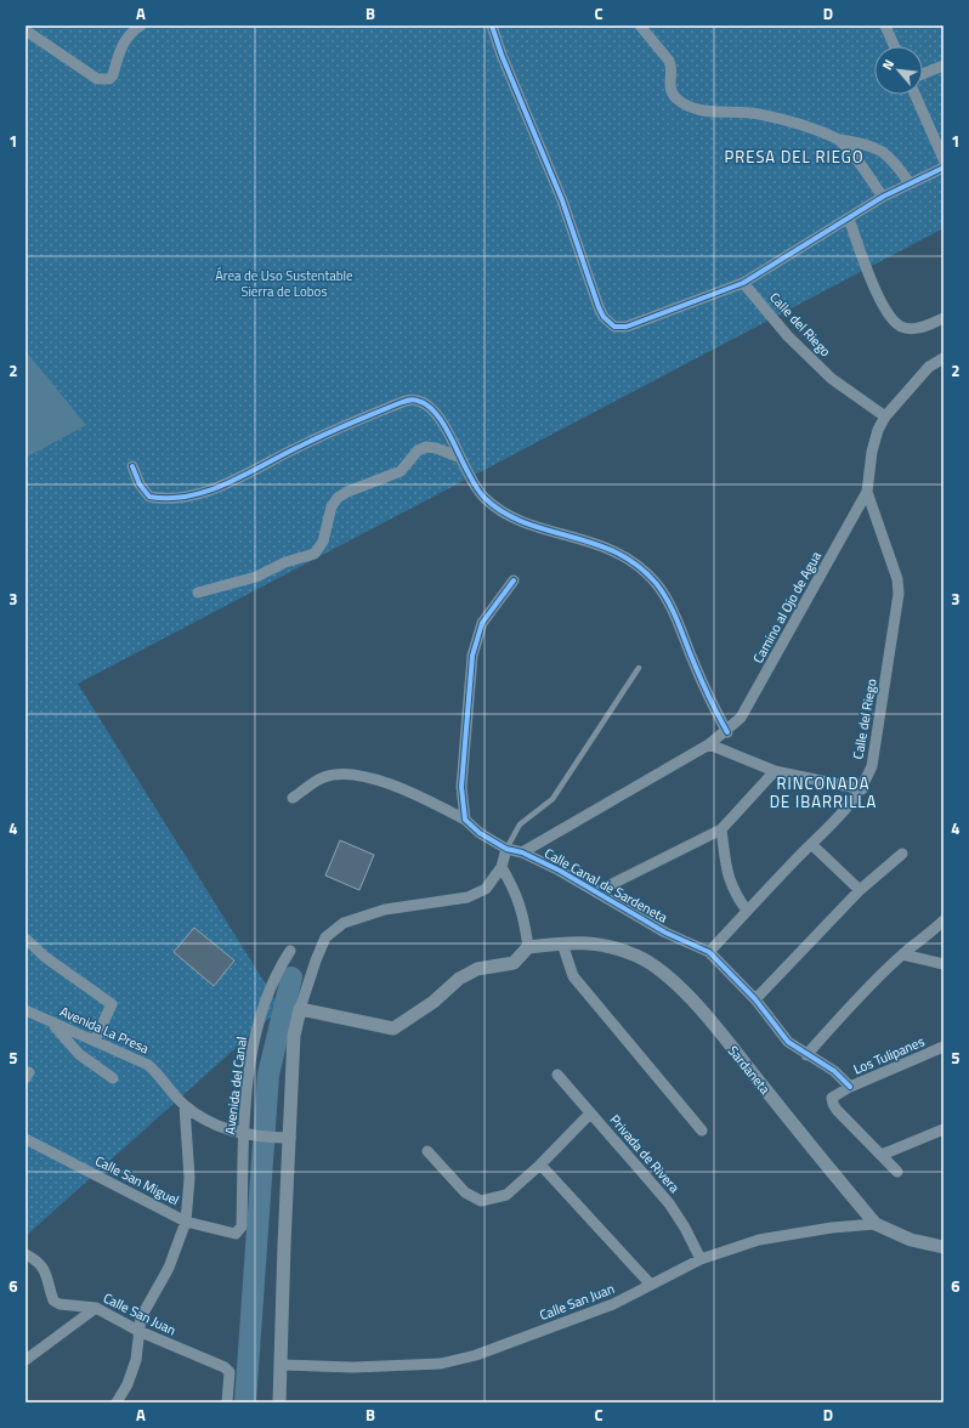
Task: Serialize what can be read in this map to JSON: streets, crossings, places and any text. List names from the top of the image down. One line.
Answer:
{"streets":{"street":["Calle del Riego","Camino al Ojo de Agua","Calle Canal de Sardeneta","Avenida La Presa","Los Tulipanes","Sardaneta","Avenida del Canal","Privada de Rivera","Calle San Miguel","Calle San Juan"]},"crossings":[["Calle del Riego","Camino al Ojo de Agua"],["Calle del Riego","Calle Canal de Sardeneta"],["Camino al Ojo de Agua","Calle Canal de Sardeneta"],["Calle Canal de Sardeneta","Los Tulipanes"],["Avenida La Presa","Avenida del Canal"],["Sardaneta","Calle San Juan"],["Avenida del Canal","Calle San Miguel"],["Privada de Rivera","Calle San Juan"]],"districts":["PRESA DEL RIEGO","RINCONADA DE IBARRILLA"],"parks":["Área de Uso Sustentable Sierra de Lobos"],"north":"top left","grid":{"columns":["A","B","C","D"],"rows":["1","2","3","4","5","6"]}}
